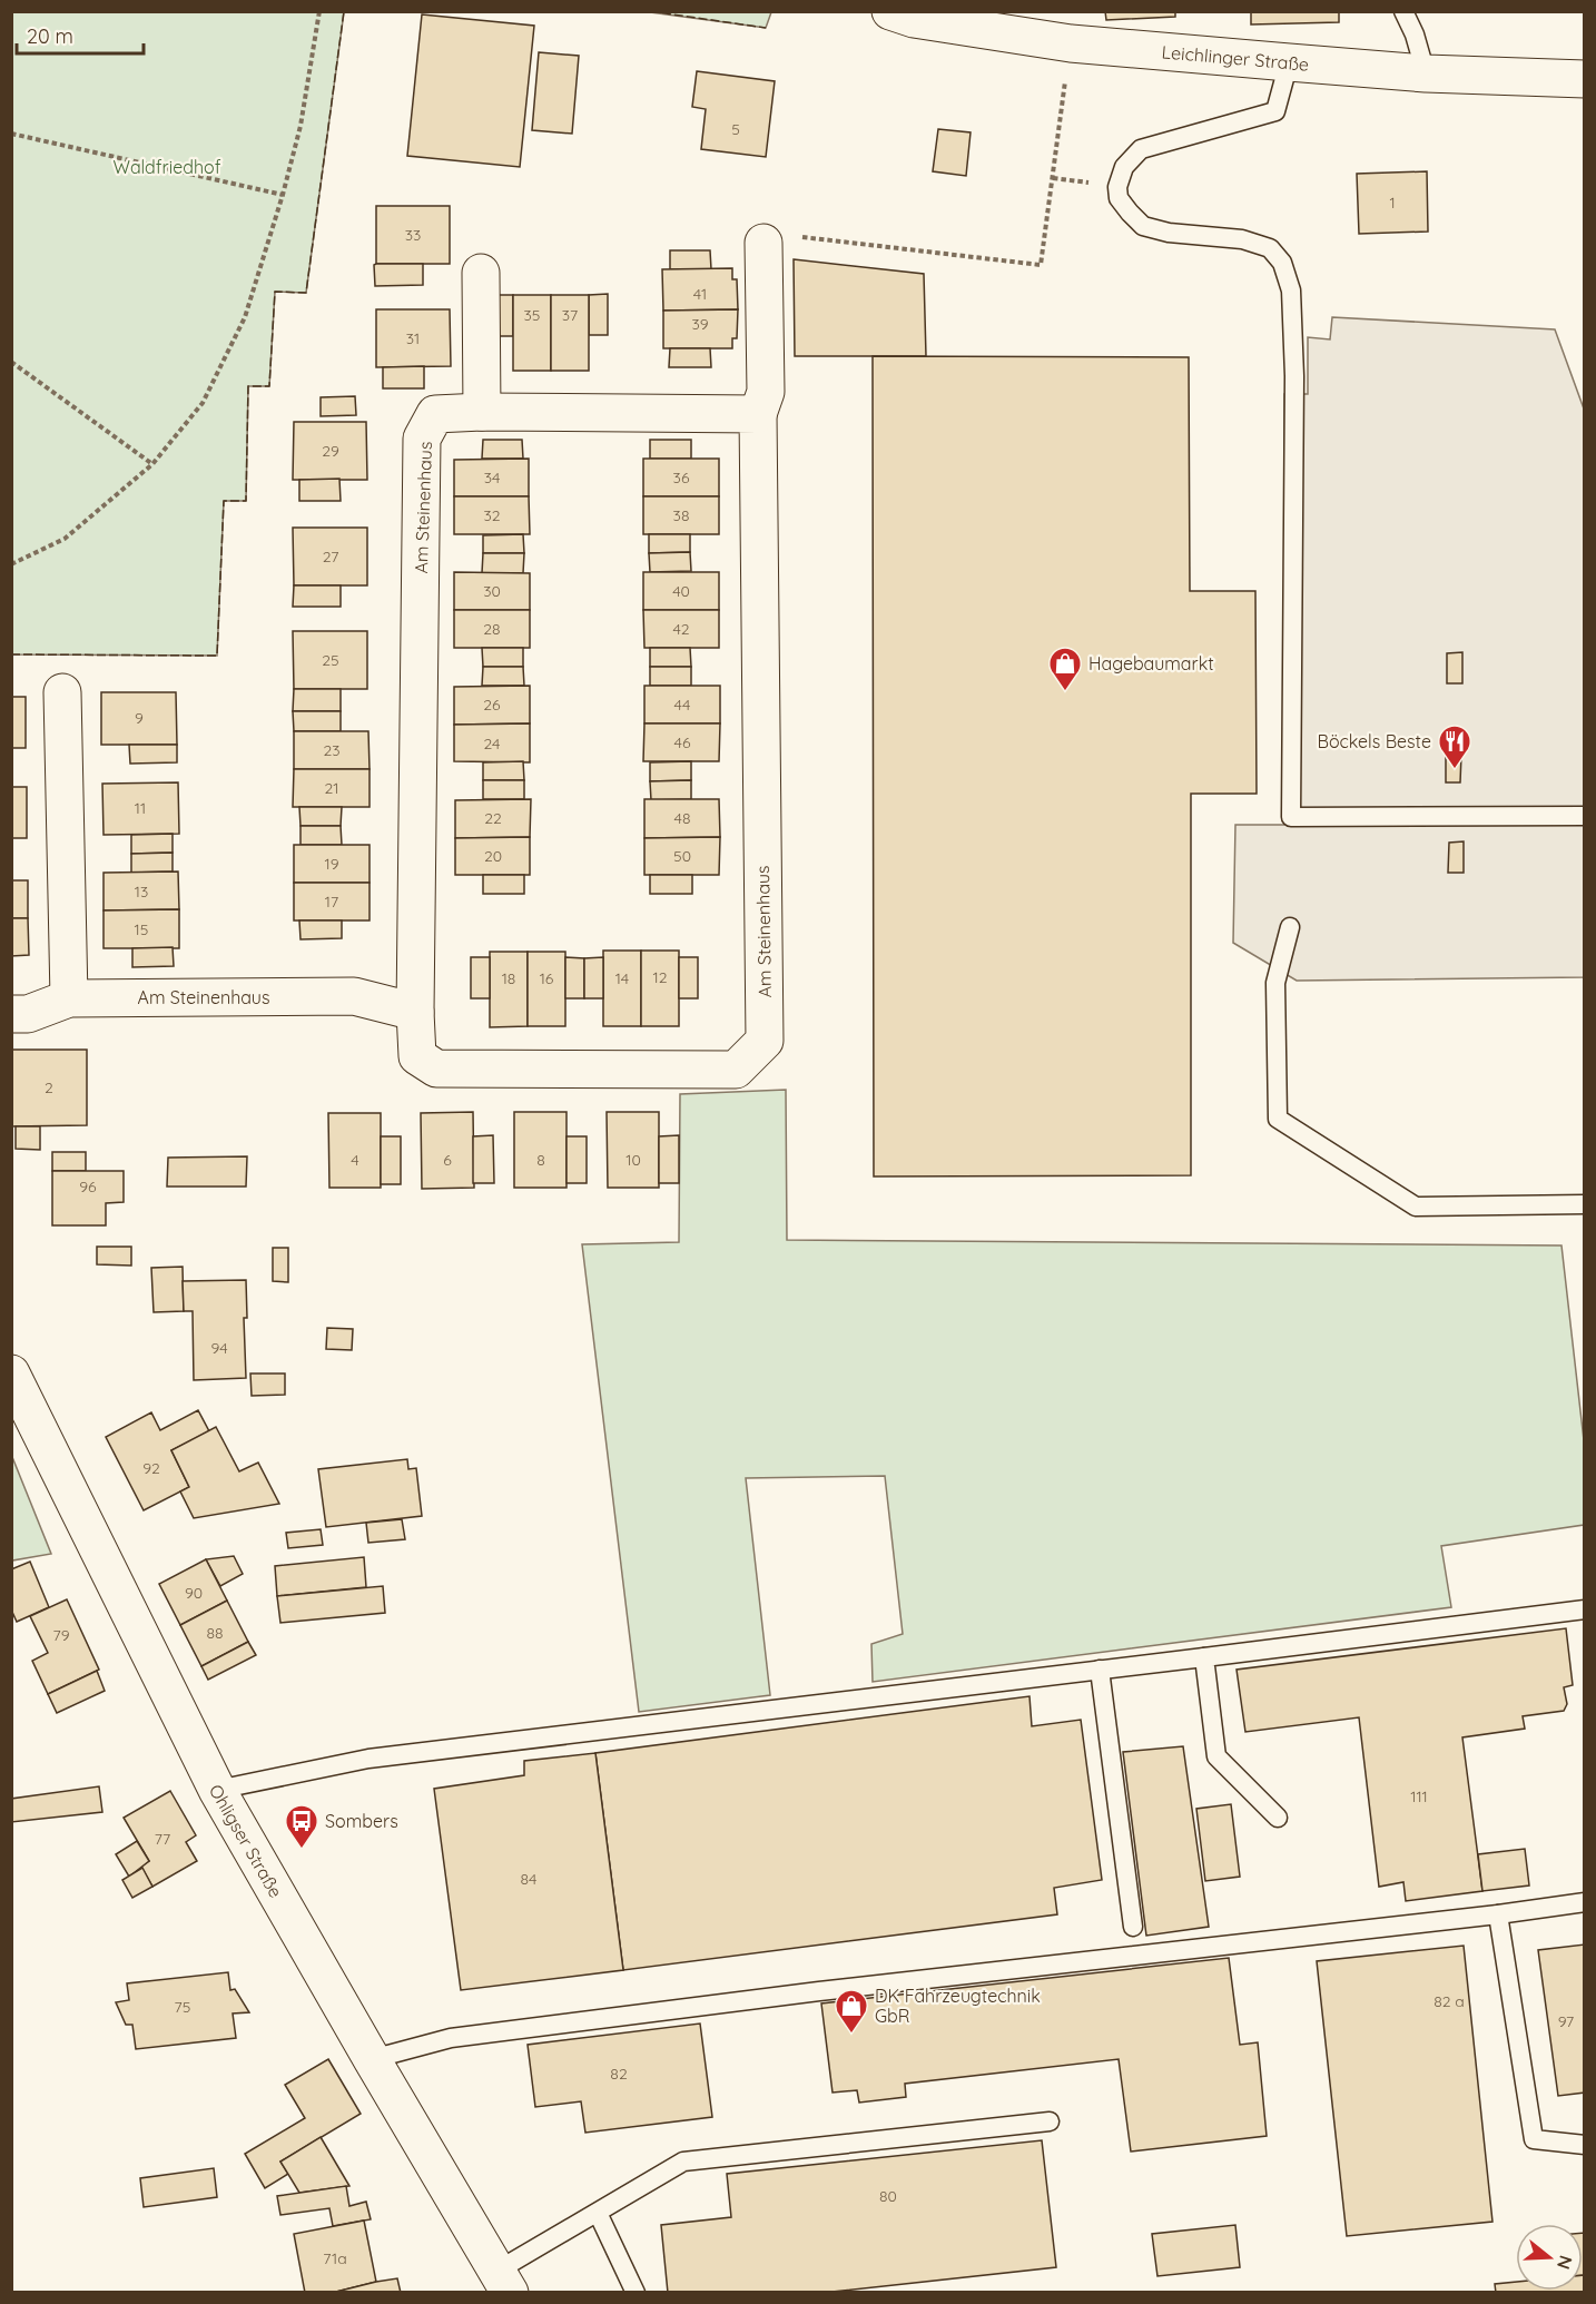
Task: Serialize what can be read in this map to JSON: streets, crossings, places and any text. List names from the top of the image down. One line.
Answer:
{"streets":{"street":["Leichlinger Straße","Am Steinenhaus","Ohligser Straße"]},"parks":["Waldfriedhof"],"places":{"shop":["Hagebaumarkt","DK Fahrzeugtechnik GbR"],"restaurant":["Böckels Beste"],"bus stop":["Sombers"]},"house_numbers":["5","1","33","41","35","37","39","31","29","34","36","32","38","27","30","40","28","42","25","26","44","9","46","24","23","21","11","22","48","20","50","19","13","17","15","12","18","16","14","2","4","6","8","10","96","94","92","90","88","79","111","77","84","82 a","75","97","82","80","71a"],"scale_bar":"20 m","north":"right"}
